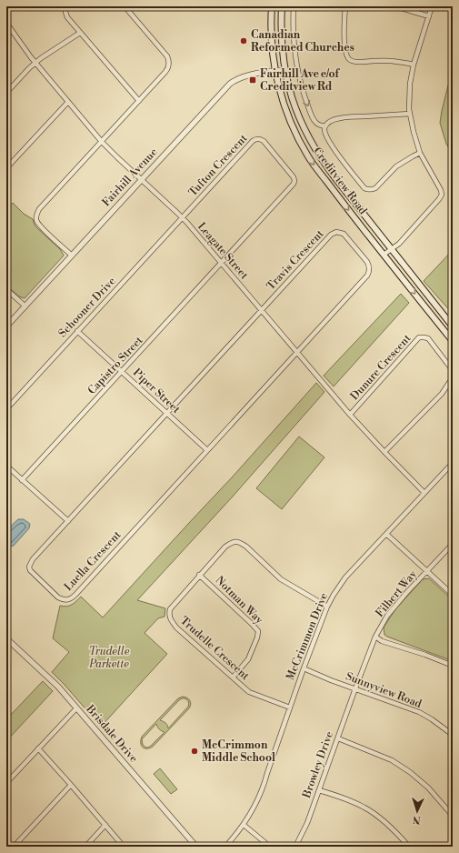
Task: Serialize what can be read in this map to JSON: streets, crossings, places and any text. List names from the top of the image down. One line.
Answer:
{"streets":{"main road":["Creditview Road"],"street":["Tufton Crescent","Fairhill Avenue","Leagate Street","Travis Crescent","Schooner Drive","Capistro Street","Dunure Crescent","Piper Street","Luella Crescent","Filbert Way","Notman Way","McCrimmon Drive","Trudelle Crescent","Sunnyview Road","Brisdale Drive","Browley Drive"]},"crossings":[["Tufton Crescent","Leagate Street"],["Tufton Crescent","Schooner Drive"],["Tufton Crescent","Capistro Street"],["Fairhill Avenue","Creditview Road"],["Fairhill Avenue","Leagate Street"],["Leagate Street","Travis Crescent"],["Leagate Street","Schooner Drive"],["Leagate Street","Capistro Street"],["Leagate Street","Dunure Crescent"],["Leagate Street","Luella Crescent"],["Leagate Street","McCrimmon Drive"],["Travis Crescent","Luella Crescent"],["Schooner Drive","Piper Street"],["Capistro Street","Piper Street"],["Piper Street","Luella Crescent"],["Filbert Way","Sunnyview Road"],["Filbert Way","Browley Drive"],["Notman Way","Trudelle Crescent"],["McCrimmon Drive","Trudelle Crescent"],["McCrimmon Drive","Sunnyview Road"],["Sunnyview Road","Browley Drive"]],"parks":["Trudelle Parkette"],"places":{"other":["Canadian Reformed Churches","McCrimmon Middle School"],"transit":["Fairhill Ave e/of Creditview Rd"]},"north":"bottom"}
